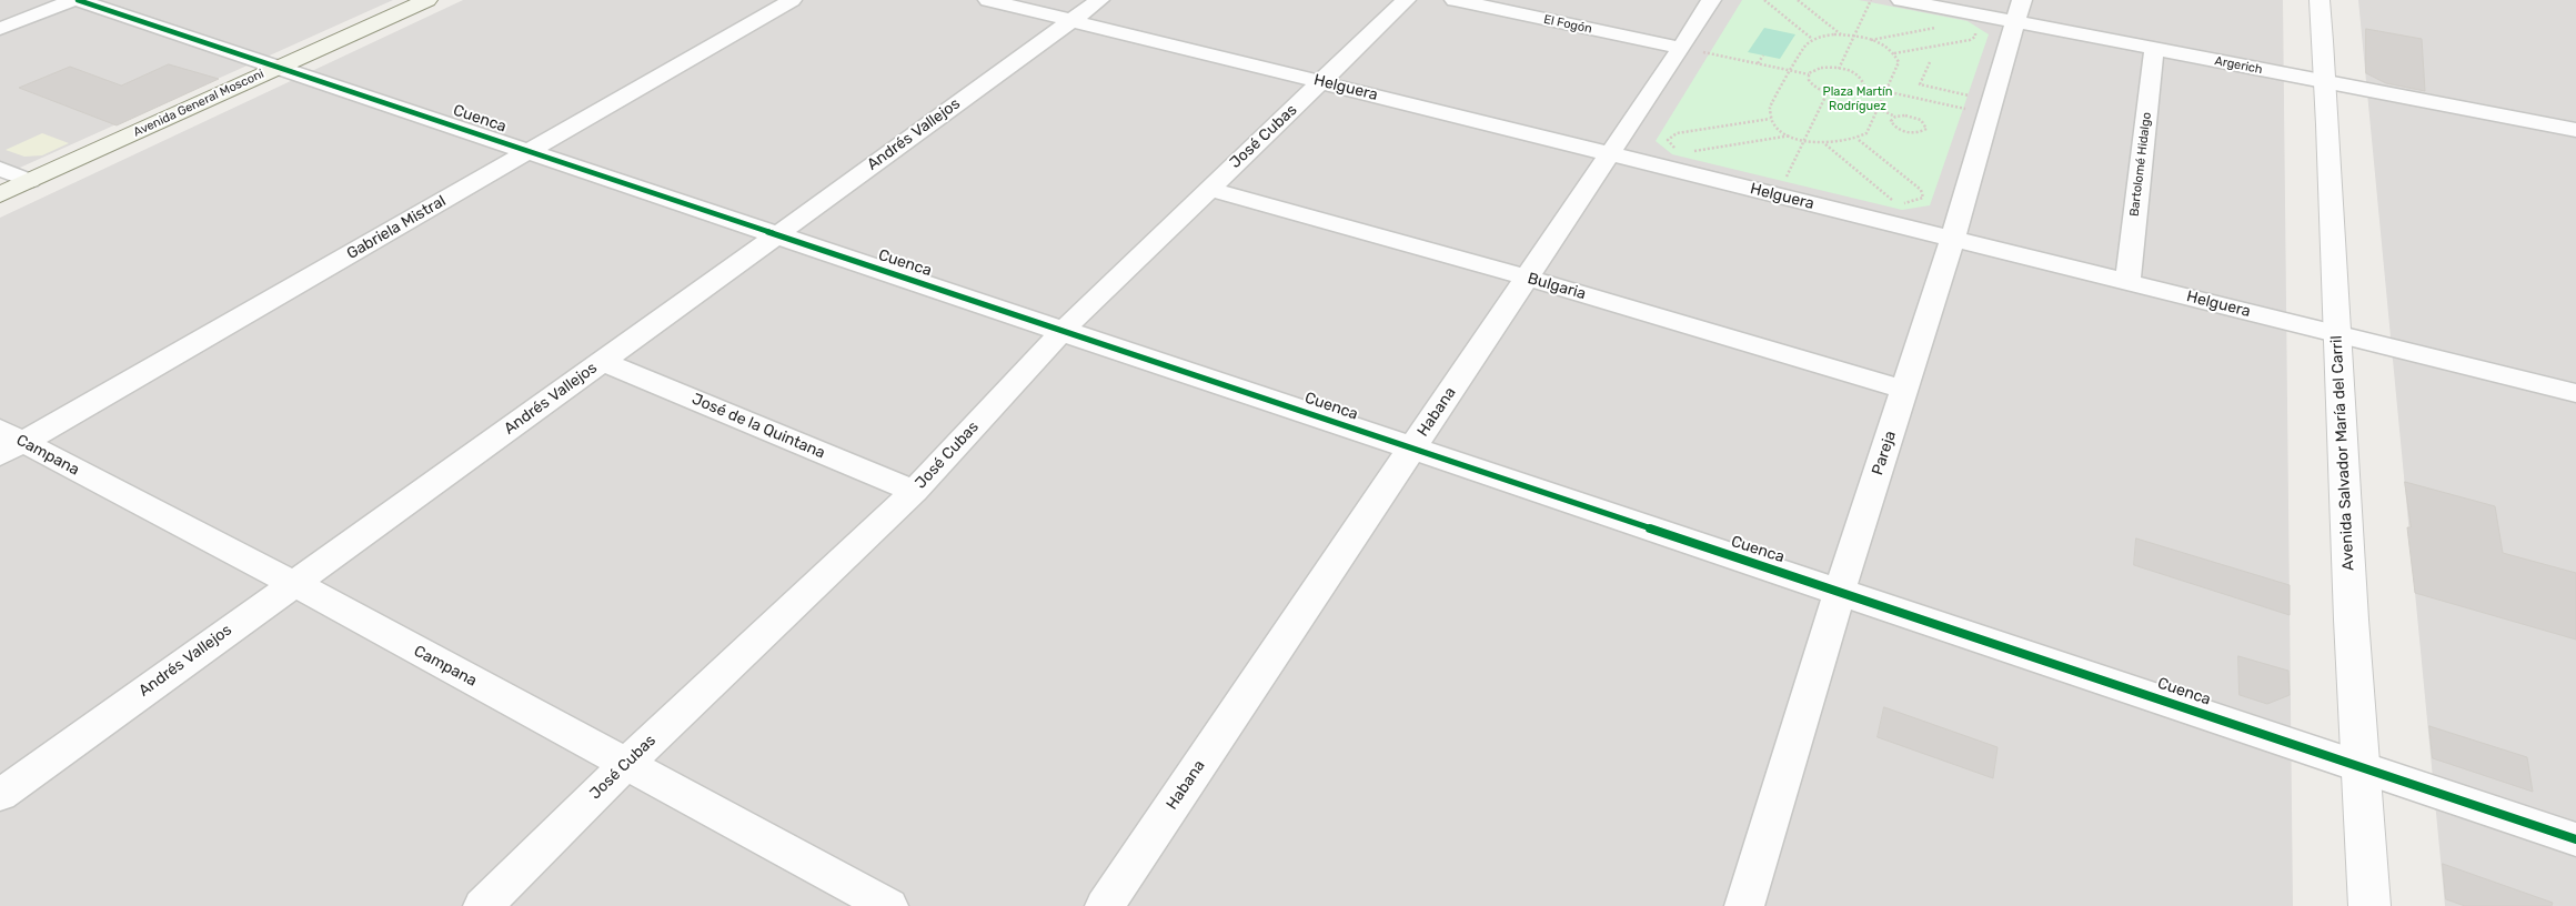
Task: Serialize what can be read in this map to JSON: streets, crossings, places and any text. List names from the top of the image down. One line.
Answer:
{"streets":{"main road":["Avenida General Mosconi"],"street":["El Fogón","Argerich","Helguera","Cuenca","Andrés Vallejos","José Cubas","Bartolomé Hidalgo","Gabriela Mistral","Bulgaria","Habana","José de la Quintana","Pareja","Avenida Salvador María del Carril","Campana"]},"crossings":[["El Fogón","Habana"],["Argerich","Bartolomé Hidalgo"],["Argerich","Pareja"],["Argerich","Avenida Salvador María del Carril"],["Helguera","Andrés Vallejos"],["Helguera","José Cubas"],["Helguera","Bartolomé Hidalgo"],["Helguera","Habana"],["Helguera","Pareja"],["Helguera","Avenida Salvador María del Carril"],["Avenida General Mosconi","Cuenca"],["Cuenca","Andrés Vallejos"],["Cuenca","José Cubas"],["Cuenca","Gabriela Mistral"],["Cuenca","Habana"],["Cuenca","Pareja"],["Cuenca","Avenida Salvador María del Carril"],["Andrés Vallejos","José de la Quintana"],["Andrés Vallejos","Campana"],["José Cubas","Bulgaria"],["José Cubas","José de la Quintana"],["José Cubas","Campana"],["Gabriela Mistral","Campana"],["Bulgaria","Habana"],["Bulgaria","Pareja"]],"parks":["Plaza Martín Rodríguez"]}
